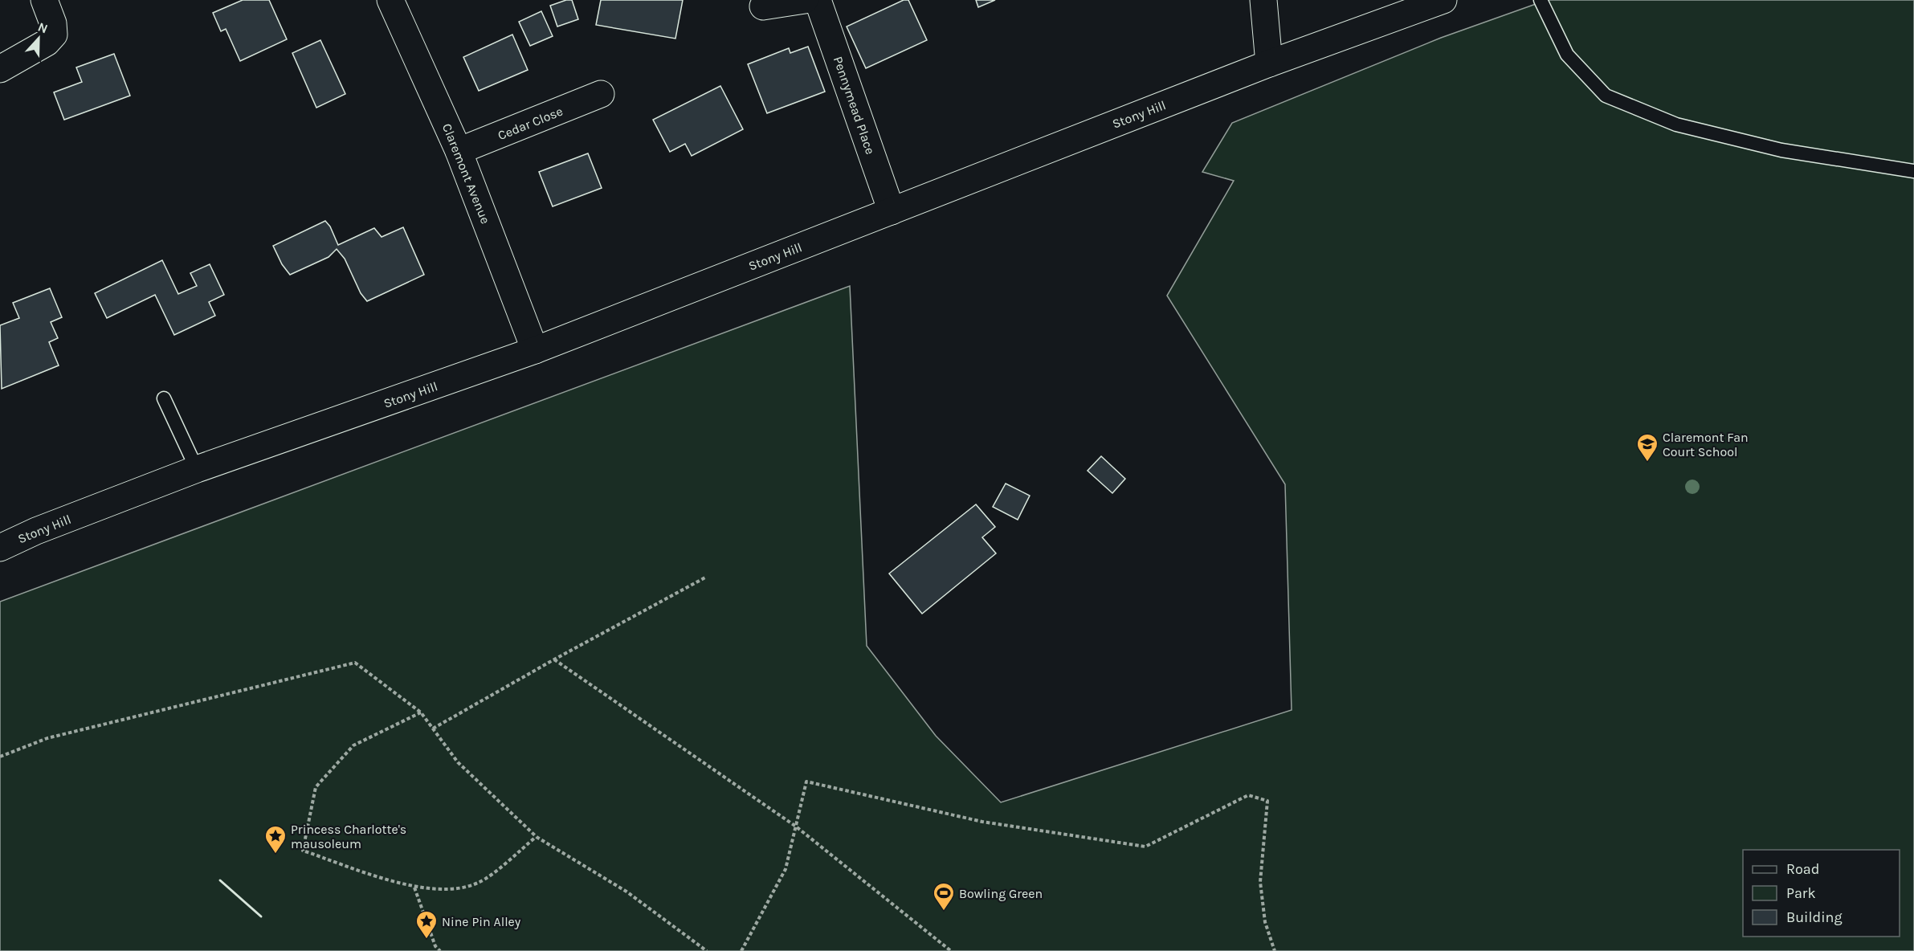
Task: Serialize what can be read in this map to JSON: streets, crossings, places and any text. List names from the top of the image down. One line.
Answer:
{"streets":{"main road":["Pennymead Place","Stony Hill","Cedar Close","Claremont Avenue"]},"crossings":[["Pennymead Place","Stony Hill"],["Stony Hill","Claremont Avenue"],["Cedar Close","Claremont Avenue"]],"places":{"school or university":["Claremont Fan Court School"],"place":["Princess Charlotte's mausoleum","Nine Pin Alley"],"sports":["Bowling Green"]},"legend":["Road","Park","Building"],"north":"top"}
